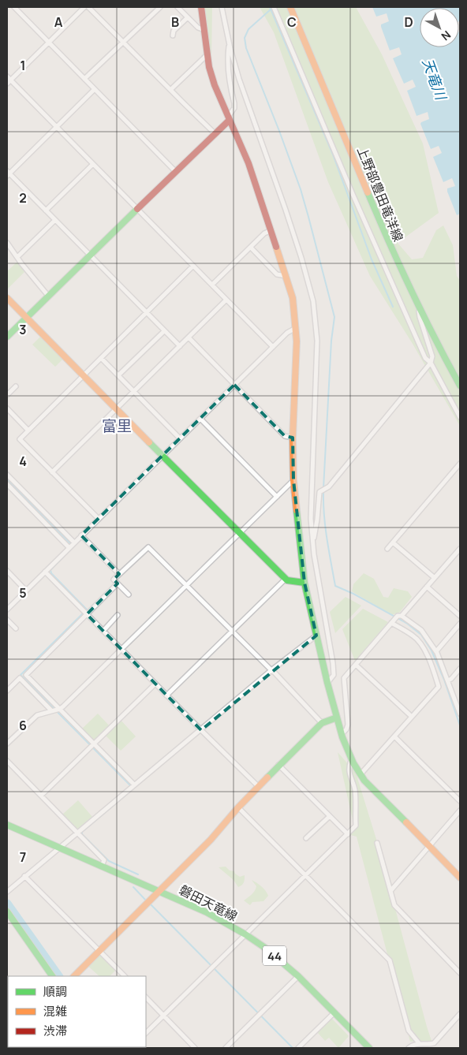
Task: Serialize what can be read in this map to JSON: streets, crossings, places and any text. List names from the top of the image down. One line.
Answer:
{"streets":{"street":["上野部豊田竜洋線","磐田天竜線","44"]},"districts":["富里"],"water":["天竜川"],"legend":["順調","混雑","渋滞"],"north":"bottom right","grid":{"columns":["A","B","C","D"],"rows":["1","2","3","4","5","6","7"]}}
